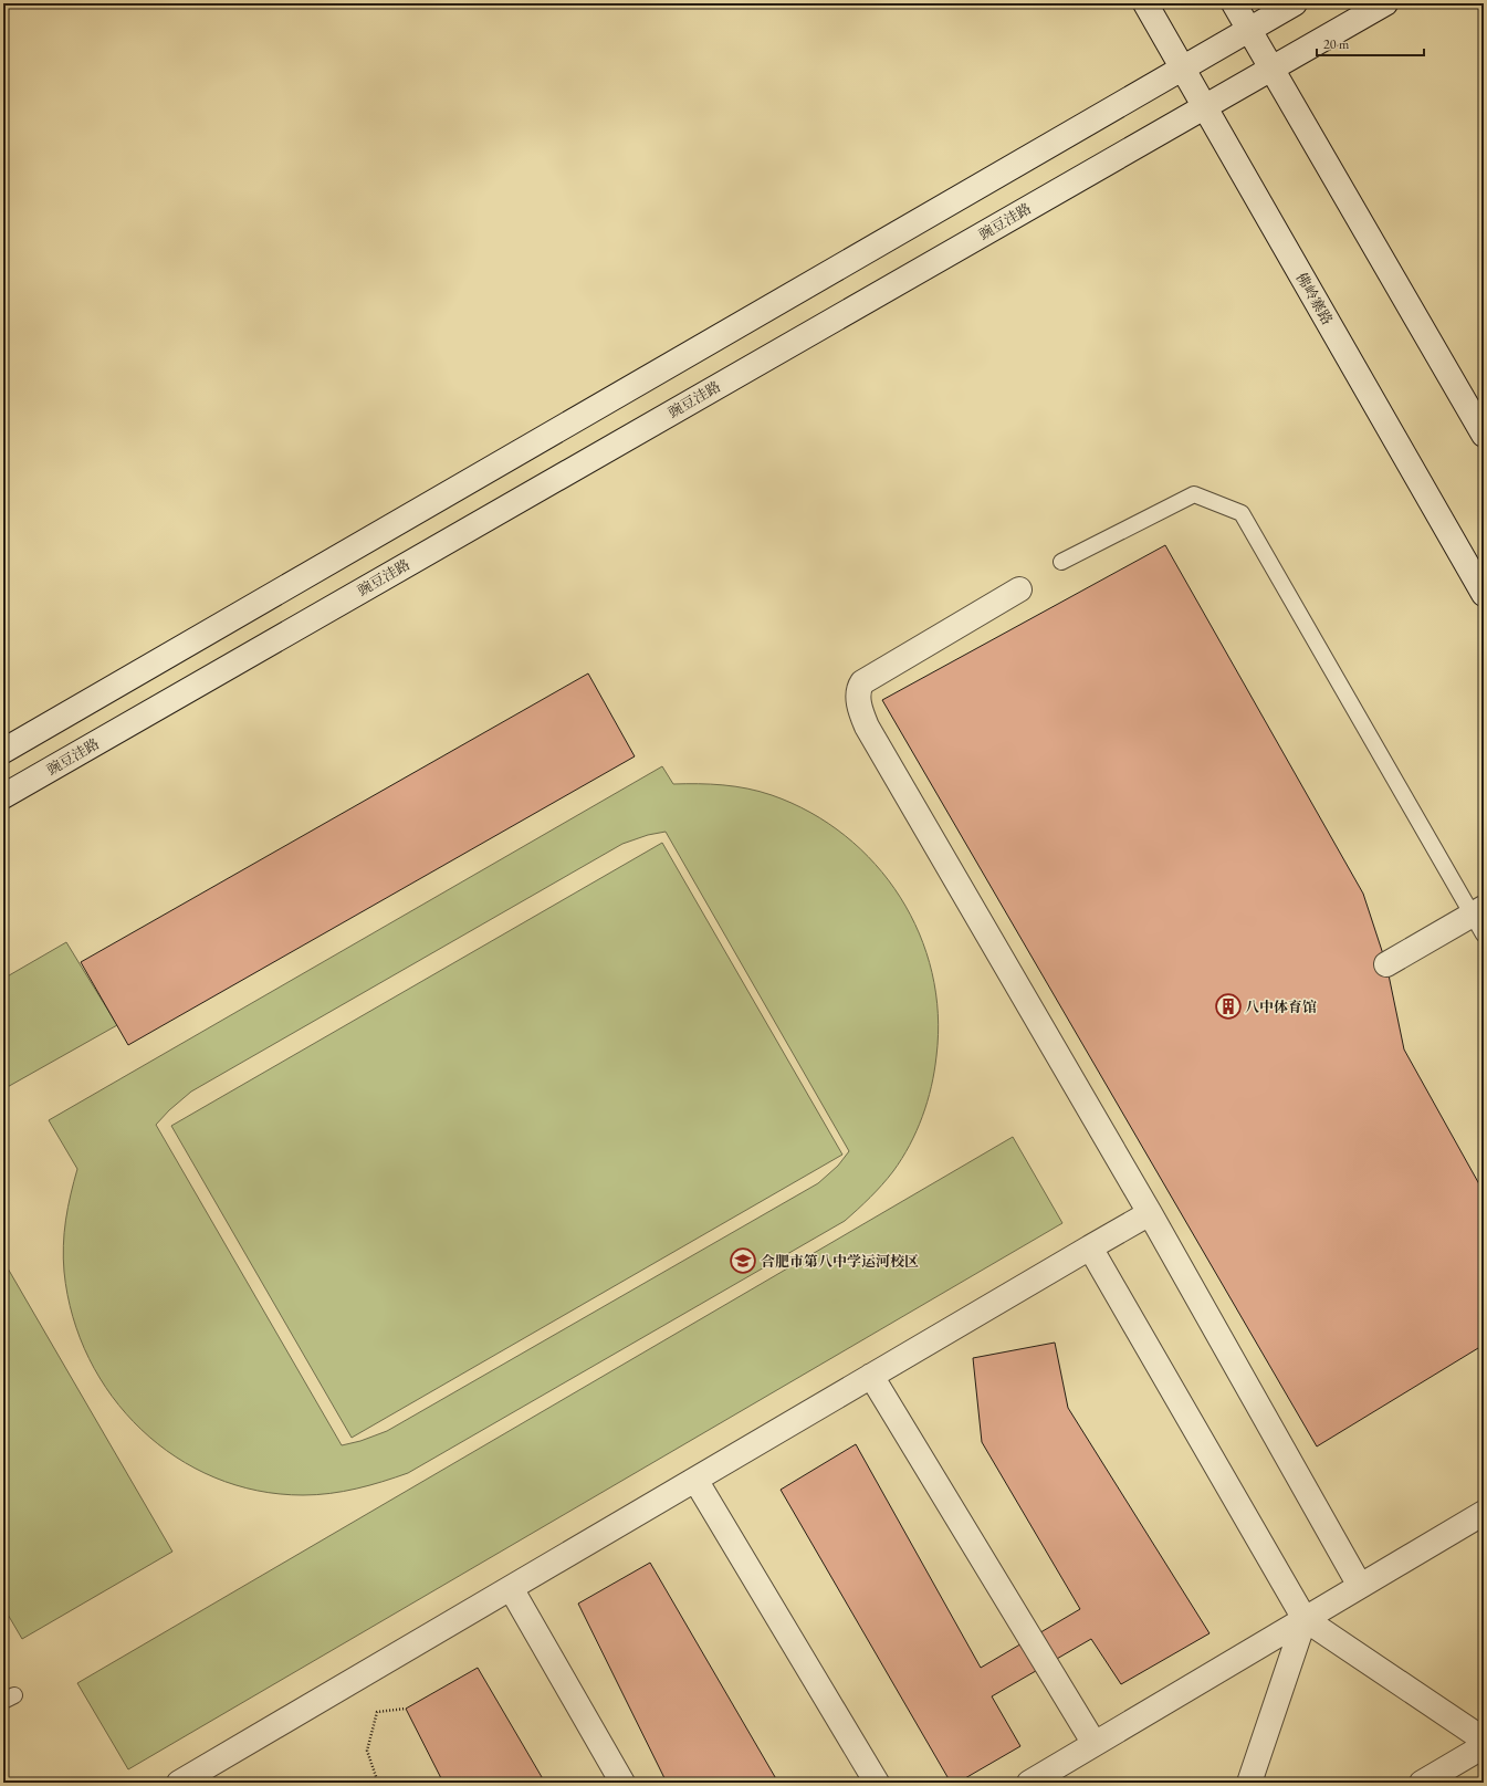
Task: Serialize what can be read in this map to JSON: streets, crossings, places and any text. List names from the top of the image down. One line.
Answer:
{"streets":{"street":["豌豆洼路","佛岭寨路"]},"crossings":[["豌豆洼路","佛岭寨路"]],"places":{"building":["八中体育馆"],"school or university":["合肥市第八中学运河校区"]},"scale_bar":"20 m"}
